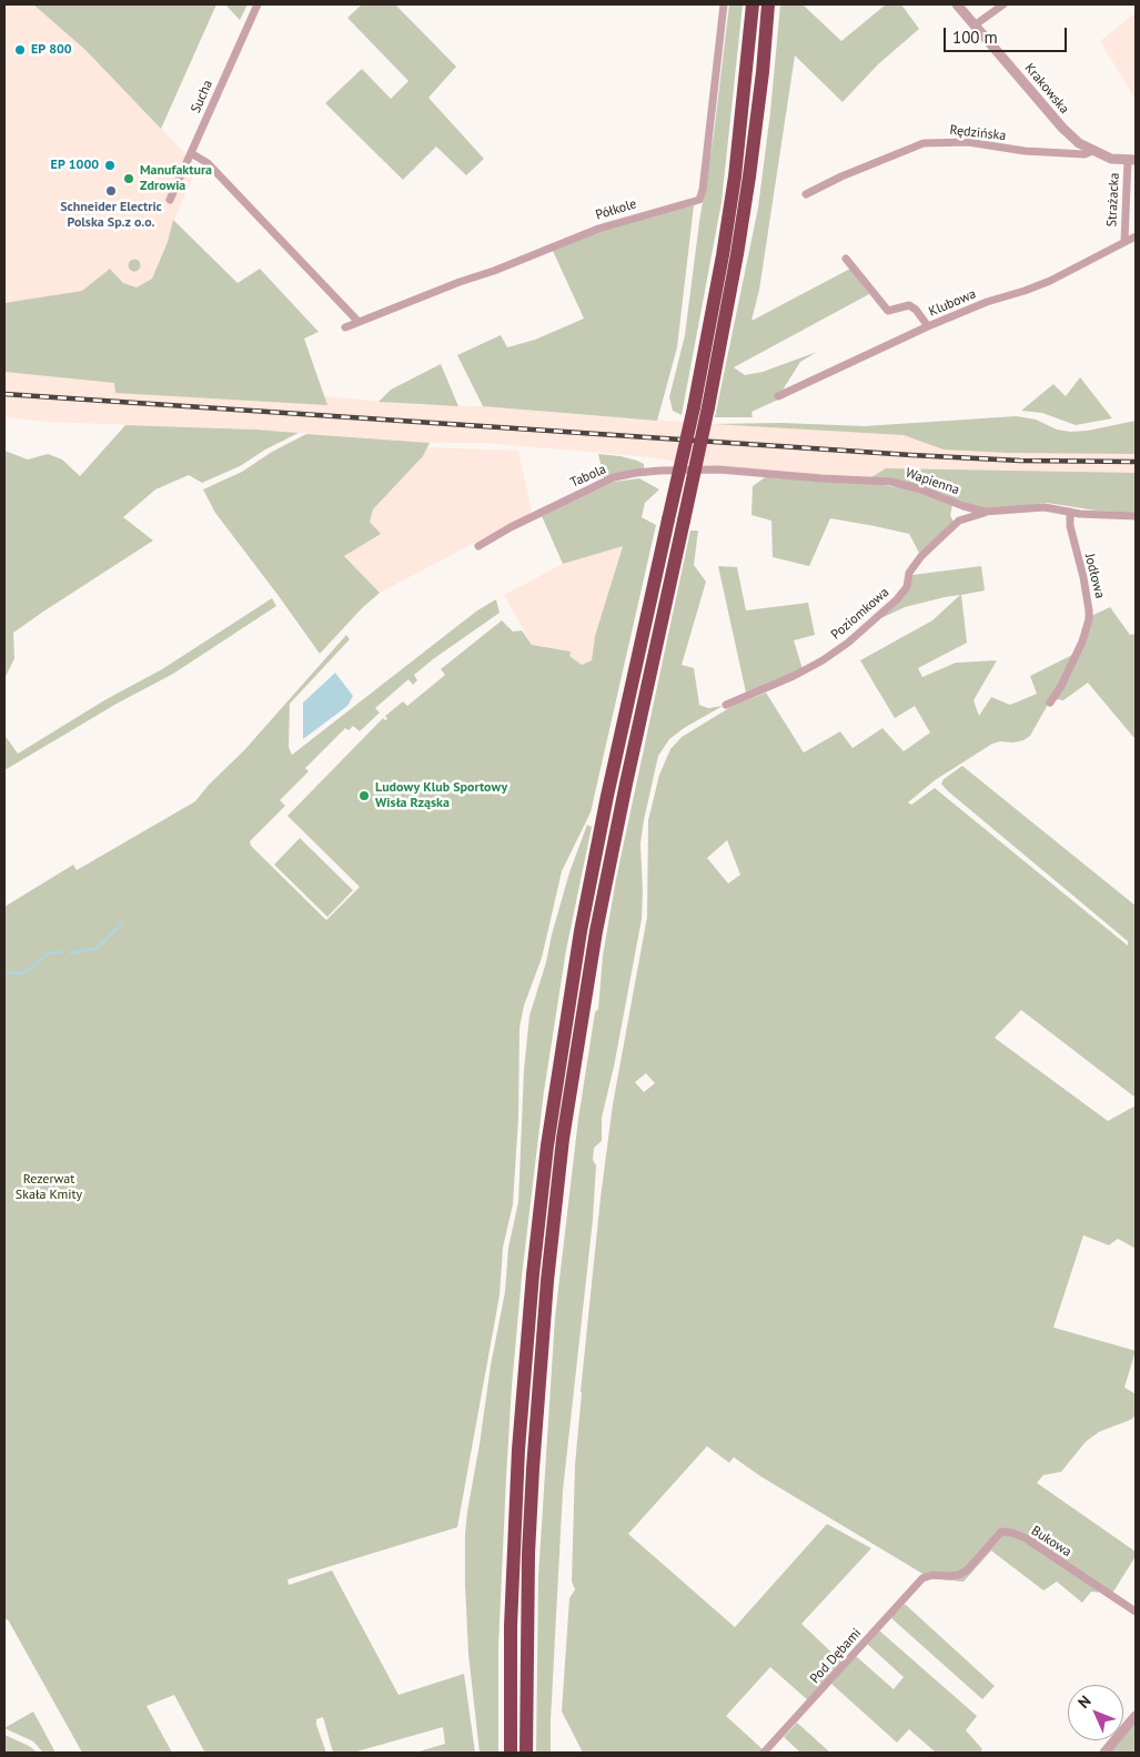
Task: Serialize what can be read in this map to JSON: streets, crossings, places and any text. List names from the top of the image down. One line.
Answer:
{"streets":{"street":["Krakowska","Sucha","Rędzińska","Strażacka","Półkole","Klubowa","Tabola","Wapienna","Jodłowa","Poziomkowa","Bukowa","Pod Dębami"]},"crossings":[["Krakowska","Rędzińska"],["Krakowska","Strażacka"],["Strażacka","Klubowa"],["Tabola","Wapienna"],["Wapienna","Jodłowa"],["Wapienna","Poziomkowa"],["Bukowa","Pod Dębami"]],"parks":["Rezerwat Skała Kmity"],"places":["EP 800","EP 1000","Manufaktura Zdrowia","Schneider Electric Polska Sp.z o.o.","Ludowy Klub Sportowy Wisła Rząska"],"scale_bar":"100 m","north":"top left"}
